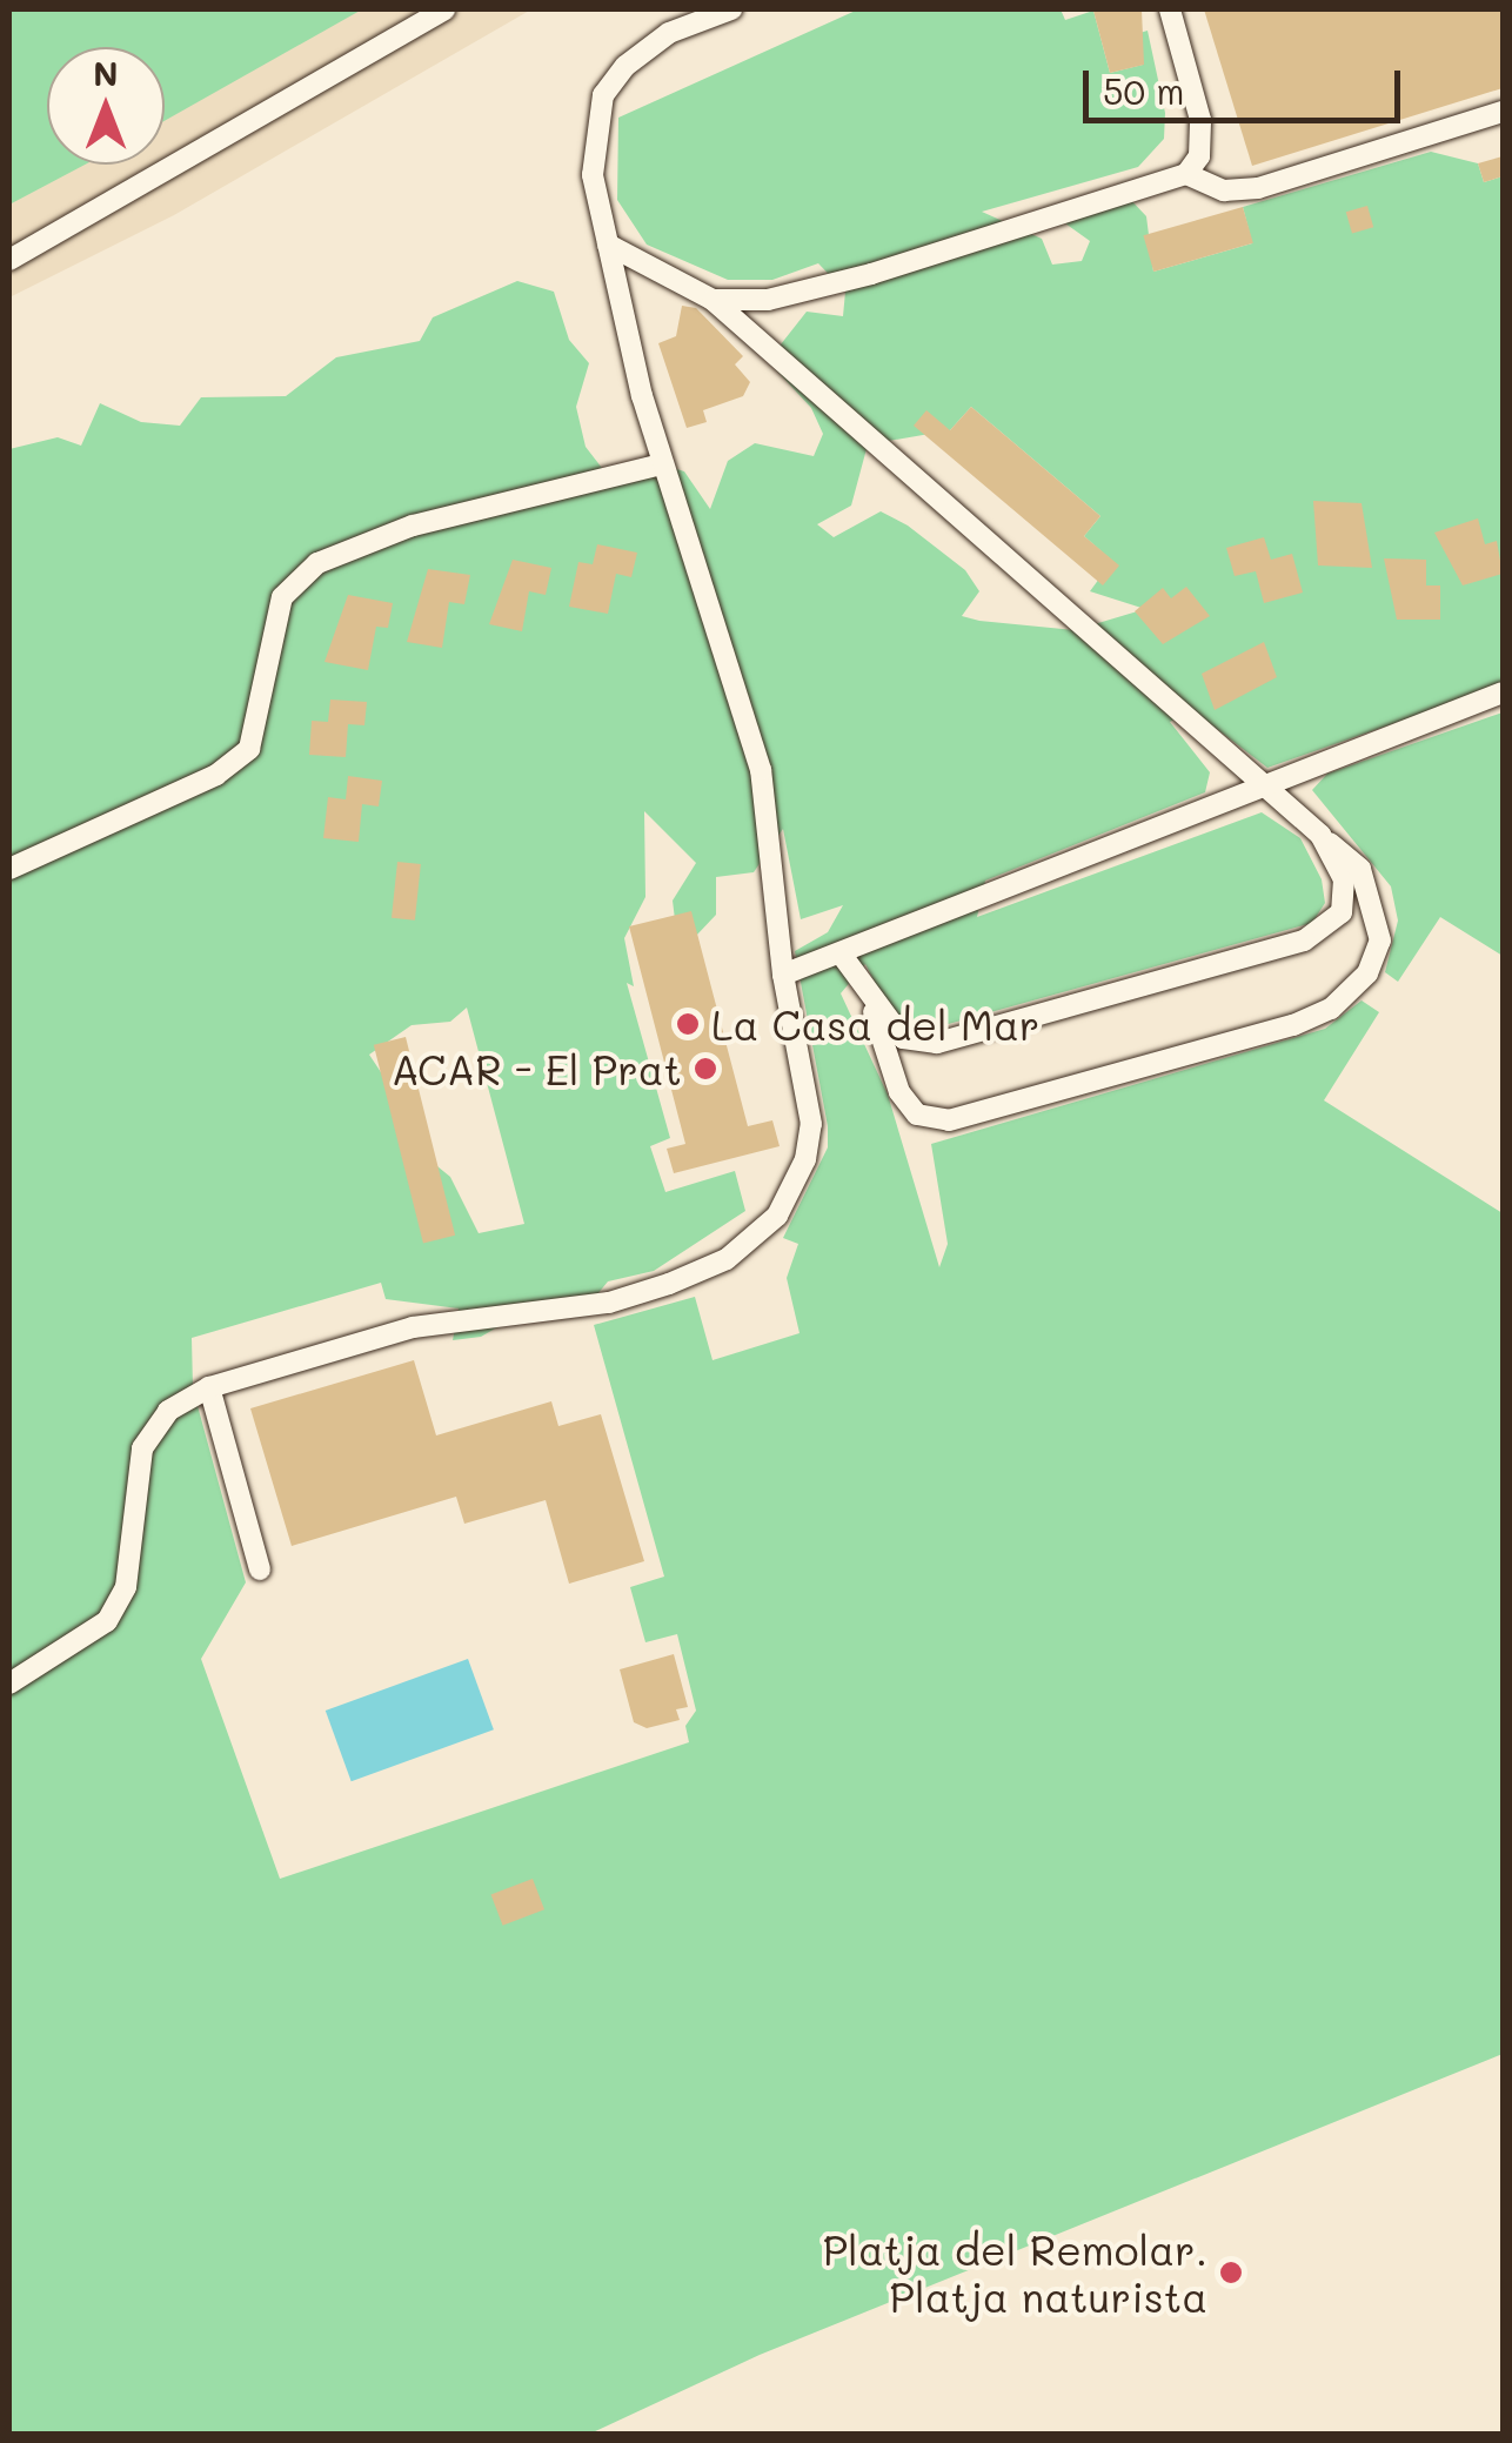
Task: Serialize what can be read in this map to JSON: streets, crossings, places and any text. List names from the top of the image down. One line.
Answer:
{"places":["La Casa del Mar","ACAR - El Prat","Platja del Remolar. Platja naturista"],"scale_bar":"50 m","north":"top"}
